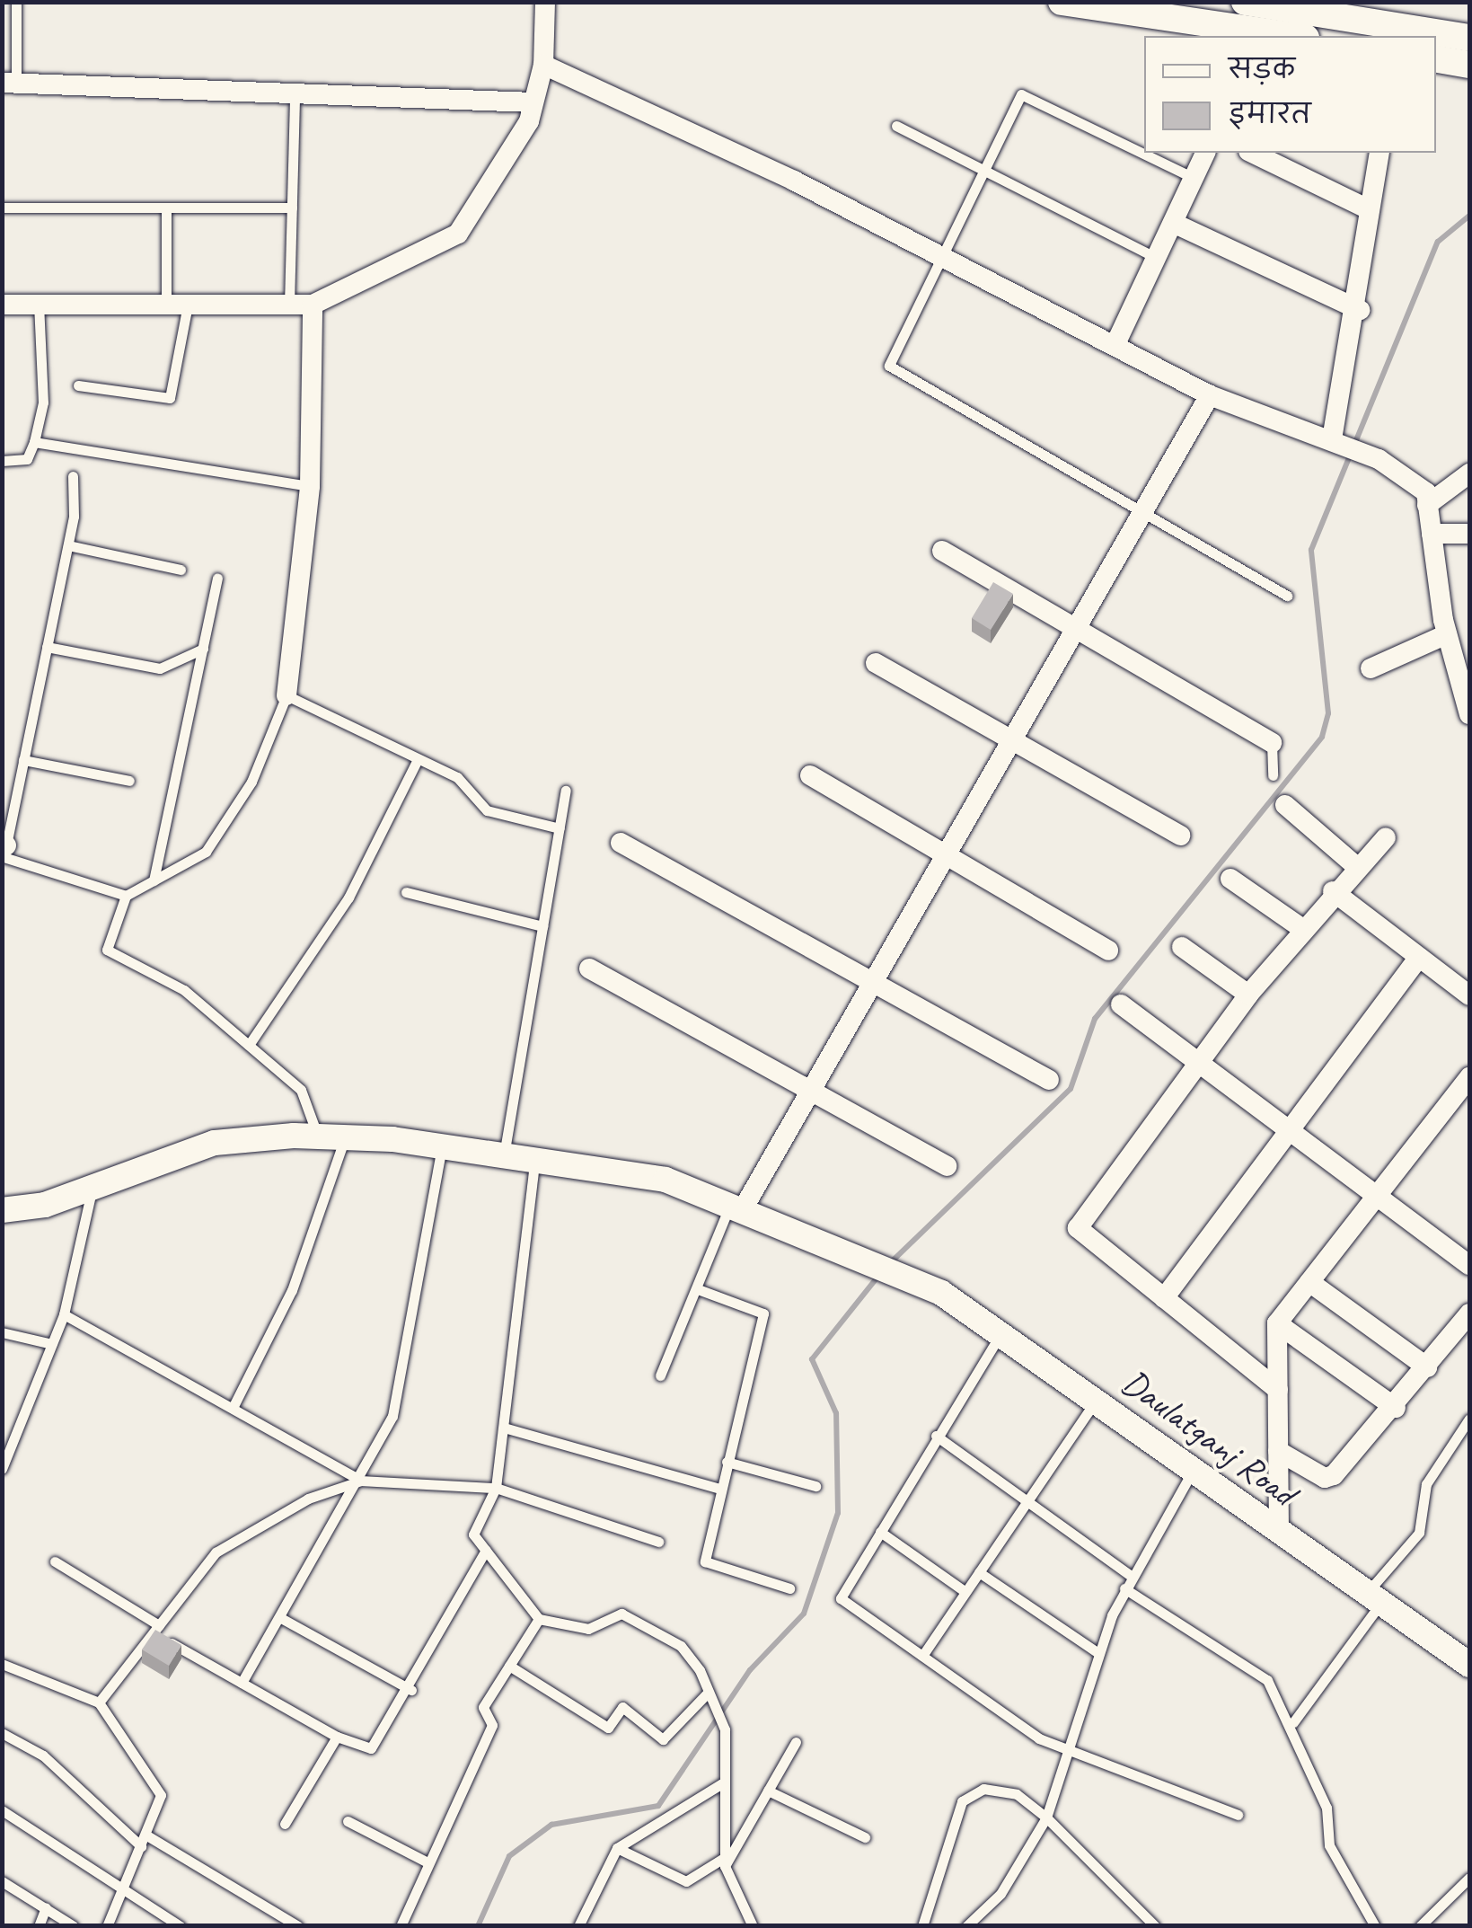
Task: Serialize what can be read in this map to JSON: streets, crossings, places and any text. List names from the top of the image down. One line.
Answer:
{"streets":{"street":["Daulatganj Road"]},"legend":["सड़क","इमारत"]}
